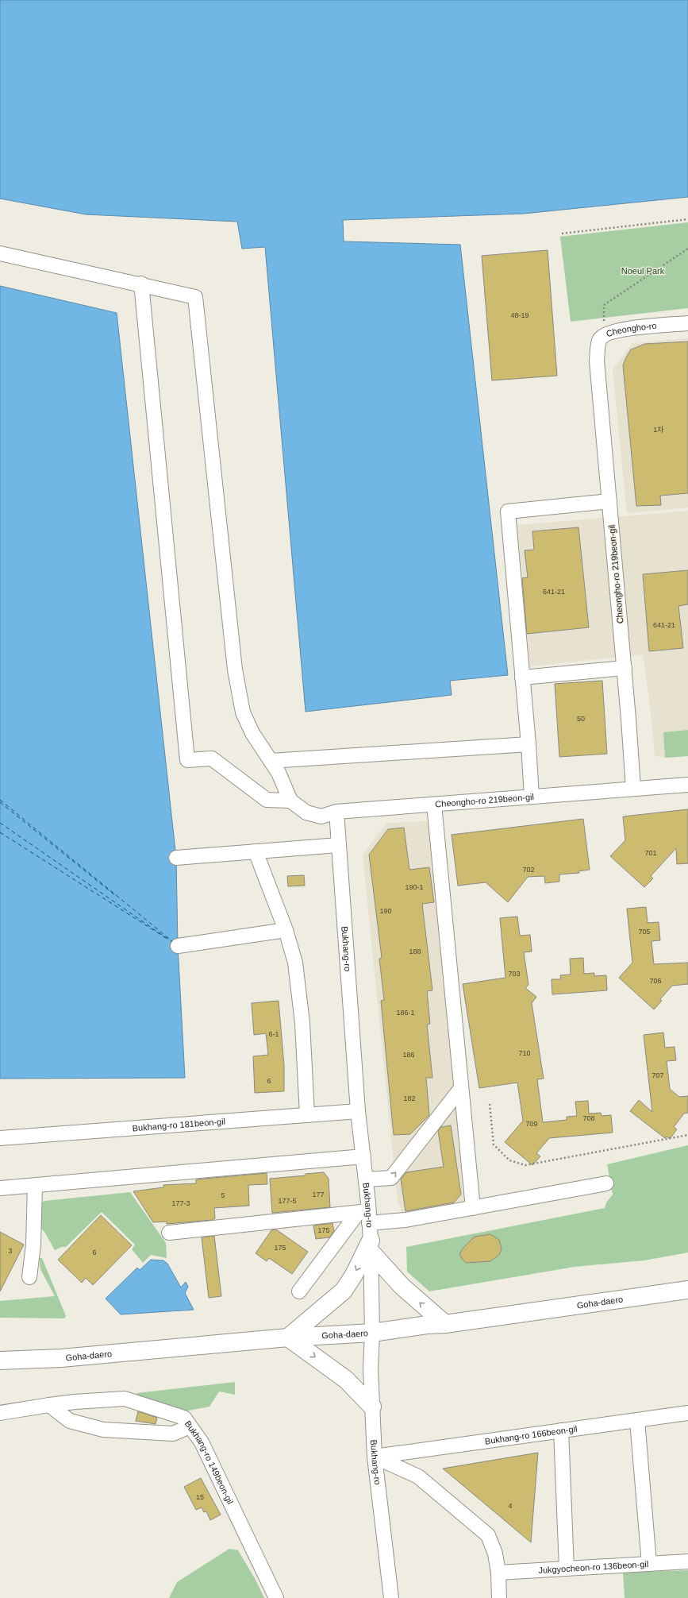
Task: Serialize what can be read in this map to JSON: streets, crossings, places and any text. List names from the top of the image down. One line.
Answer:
{"streets":{"main road":["Goha-daero"],"street":["Cheongho-ro","Cheongho-ro 219beon-gil","Bukhang-ro","Bukhang-ro 181beon-gil","Bukhang-ro 166beon-gil","Bukhang-ro 149beon-gil","Jukgyocheon-ro 136beon-gil"]},"crossings":[["Cheongho-ro","Cheongho-ro 219beon-gil"],["Cheongho-ro 219beon-gil","Bukhang-ro"],["Bukhang-ro","Bukhang-ro 181beon-gil"],["Bukhang-ro","Goha-daero"],["Bukhang-ro","Bukhang-ro 166beon-gil"]],"parks":["Noeul Park"],"house_numbers":["48-19","1차","641-21","641-21","50","701","702","190-1","190","705","188","703","706","186-1","6-1","710","186","707","6","182","708","709","177","5","177-5","177-3","175","175","3","6","15","4"]}
